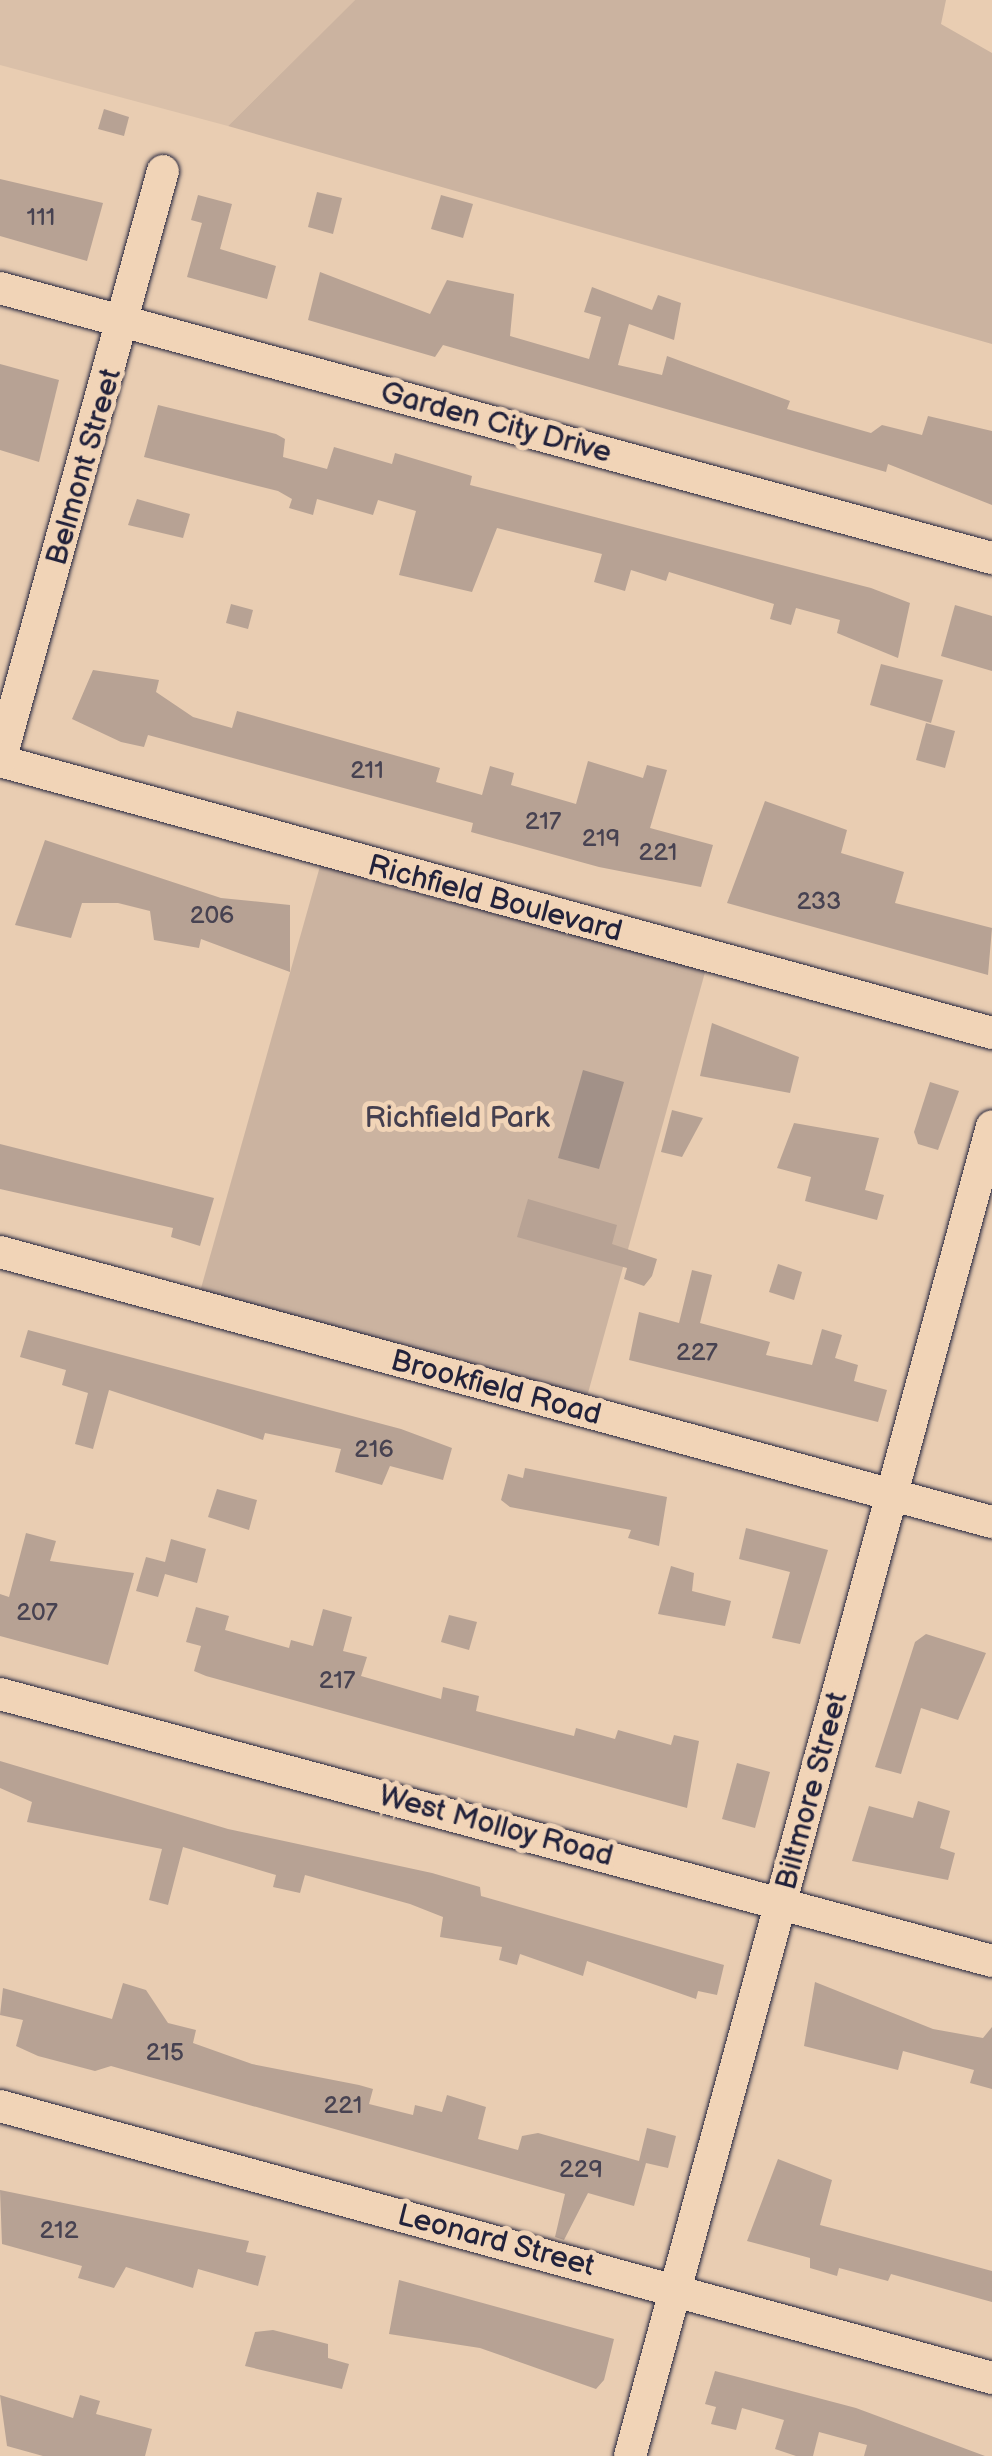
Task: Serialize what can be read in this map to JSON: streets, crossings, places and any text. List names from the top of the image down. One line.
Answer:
{"streets":{"street":["Garden City Drive","Belmont Street","Richfield Boulevard","Brookfield Road","Biltmore Street","West Molloy Road","Leonard Street"]},"crossings":[["Garden City Drive","Belmont Street"],["Belmont Street","Richfield Boulevard"],["Brookfield Road","Biltmore Street"],["Biltmore Street","West Molloy Road"],["Biltmore Street","Leonard Street"]],"parks":["Richfield Park"],"house_numbers":["111","211","217","219","221","233","206","227","216","207","217","215","221","229","212"]}
